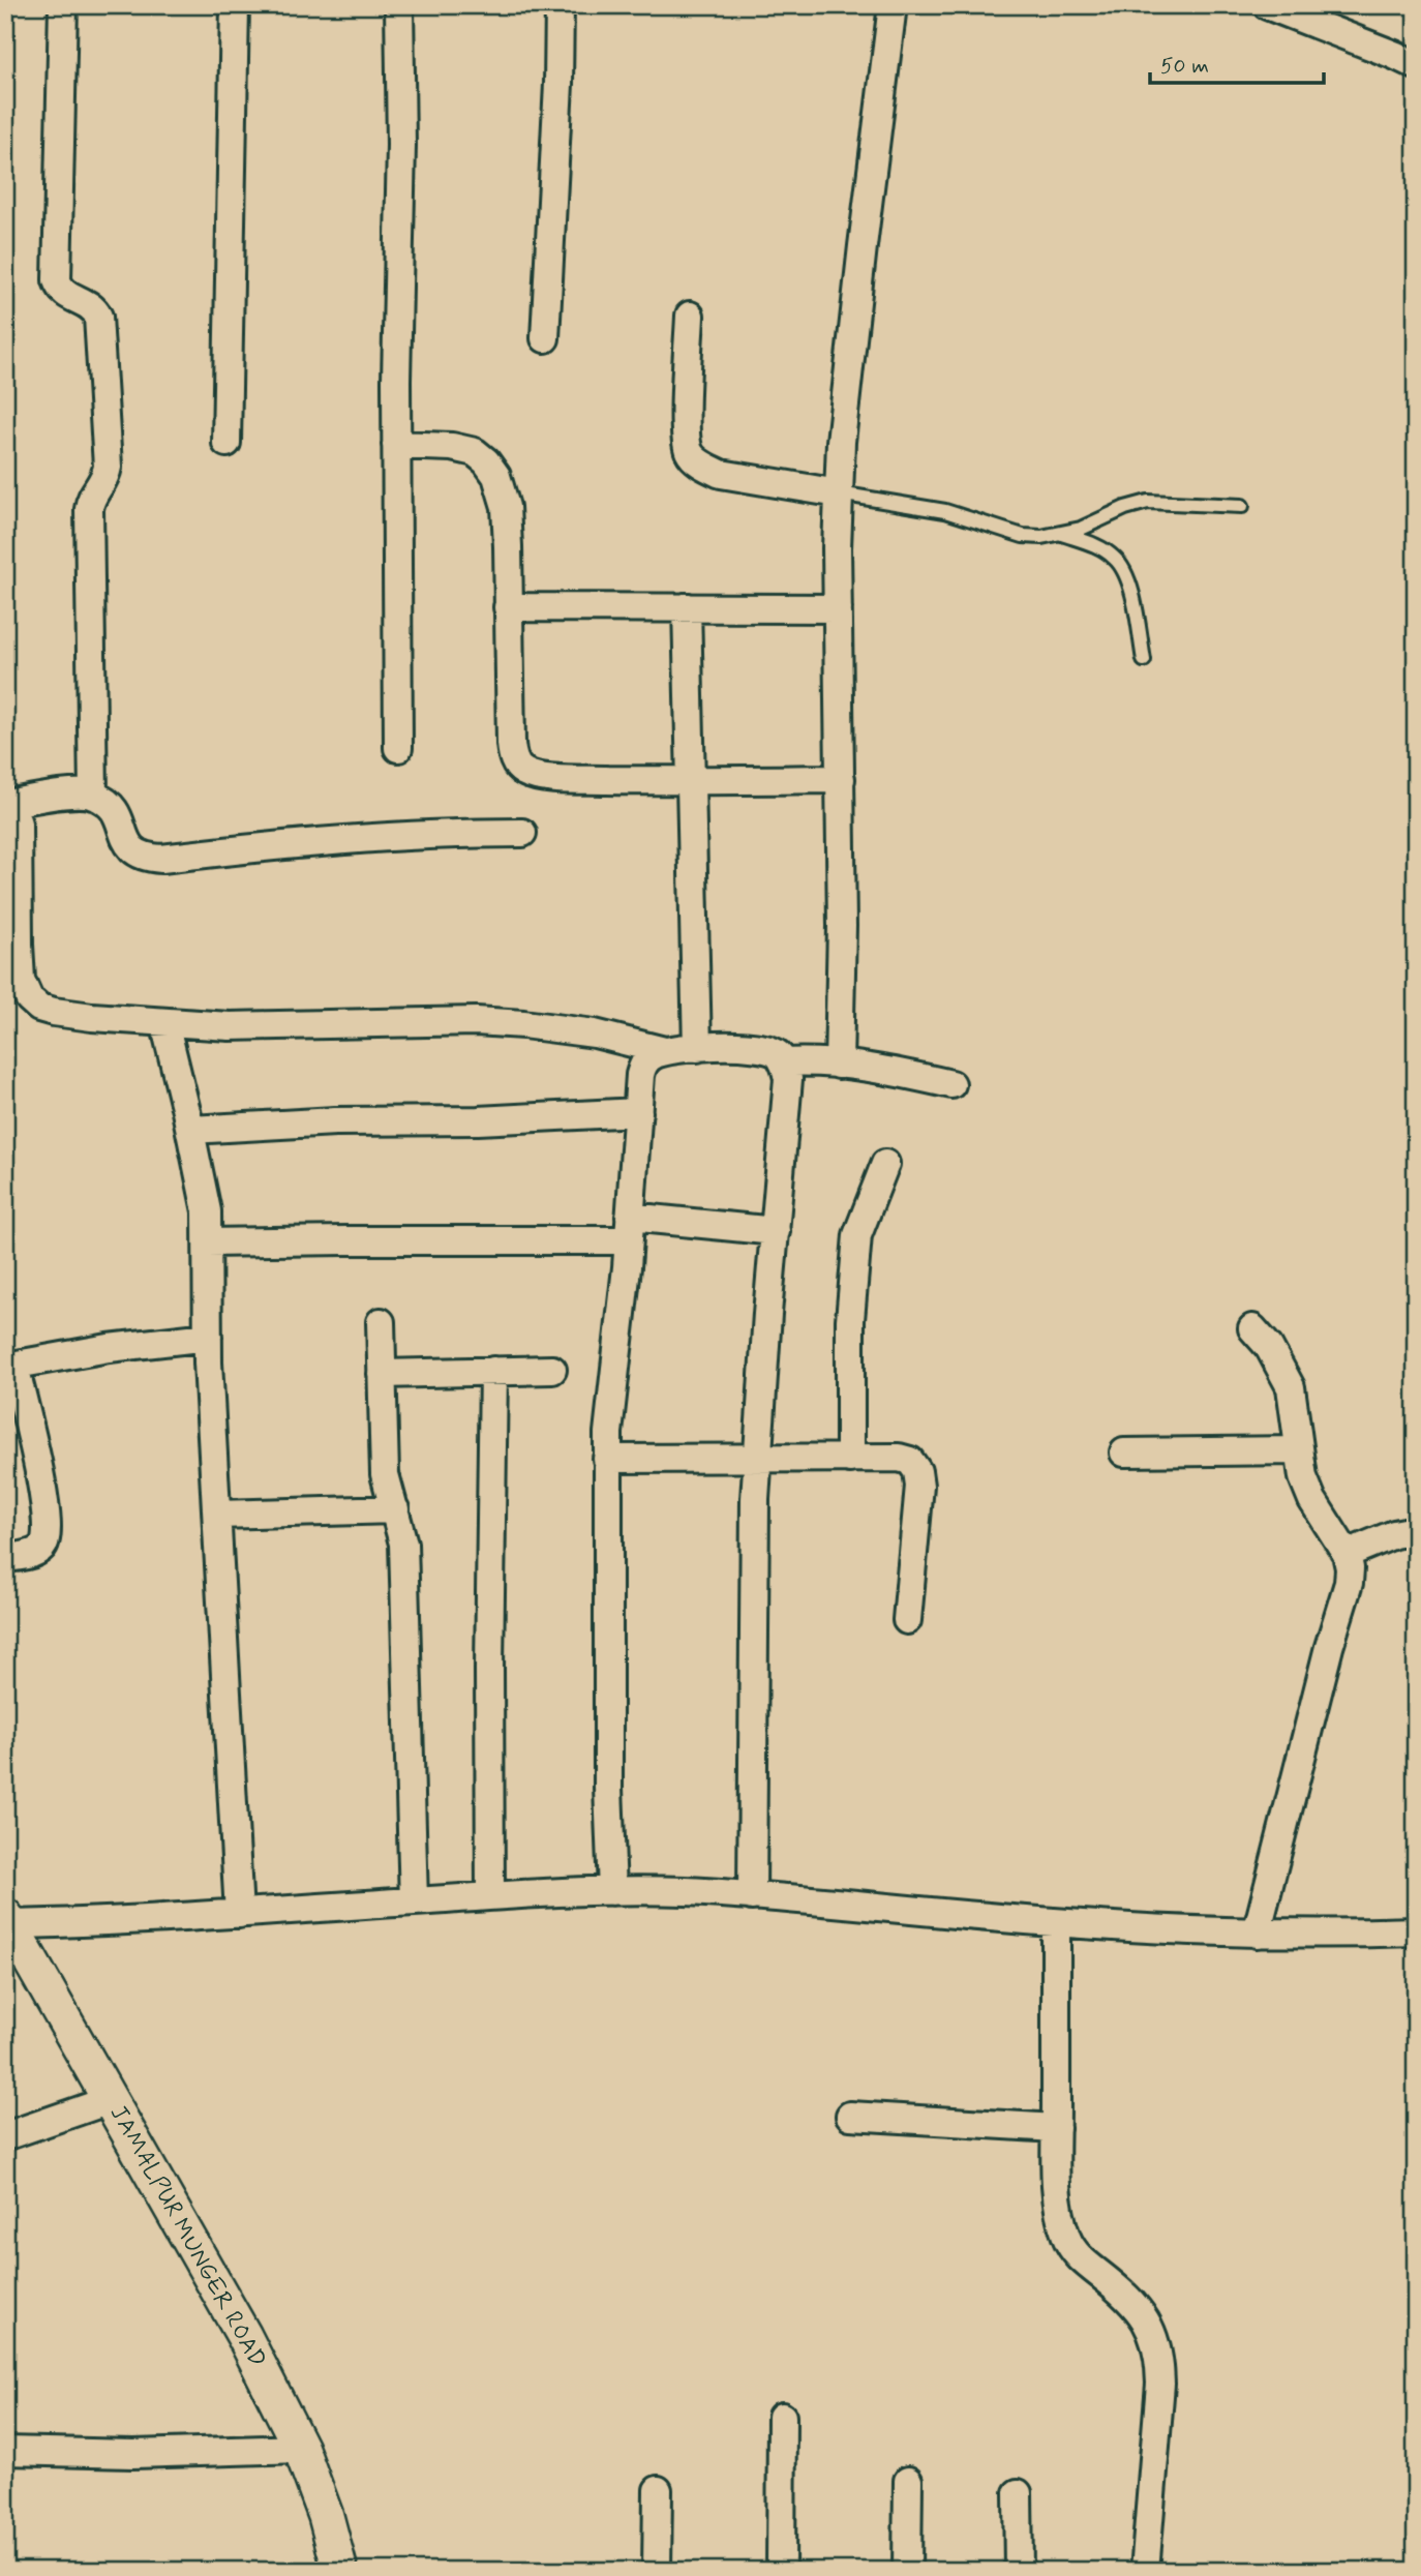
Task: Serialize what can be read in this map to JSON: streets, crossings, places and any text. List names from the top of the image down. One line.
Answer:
{"streets":{"street":["JAMALPUR MUNGER ROAD"]},"scale_bar":"50 m"}
